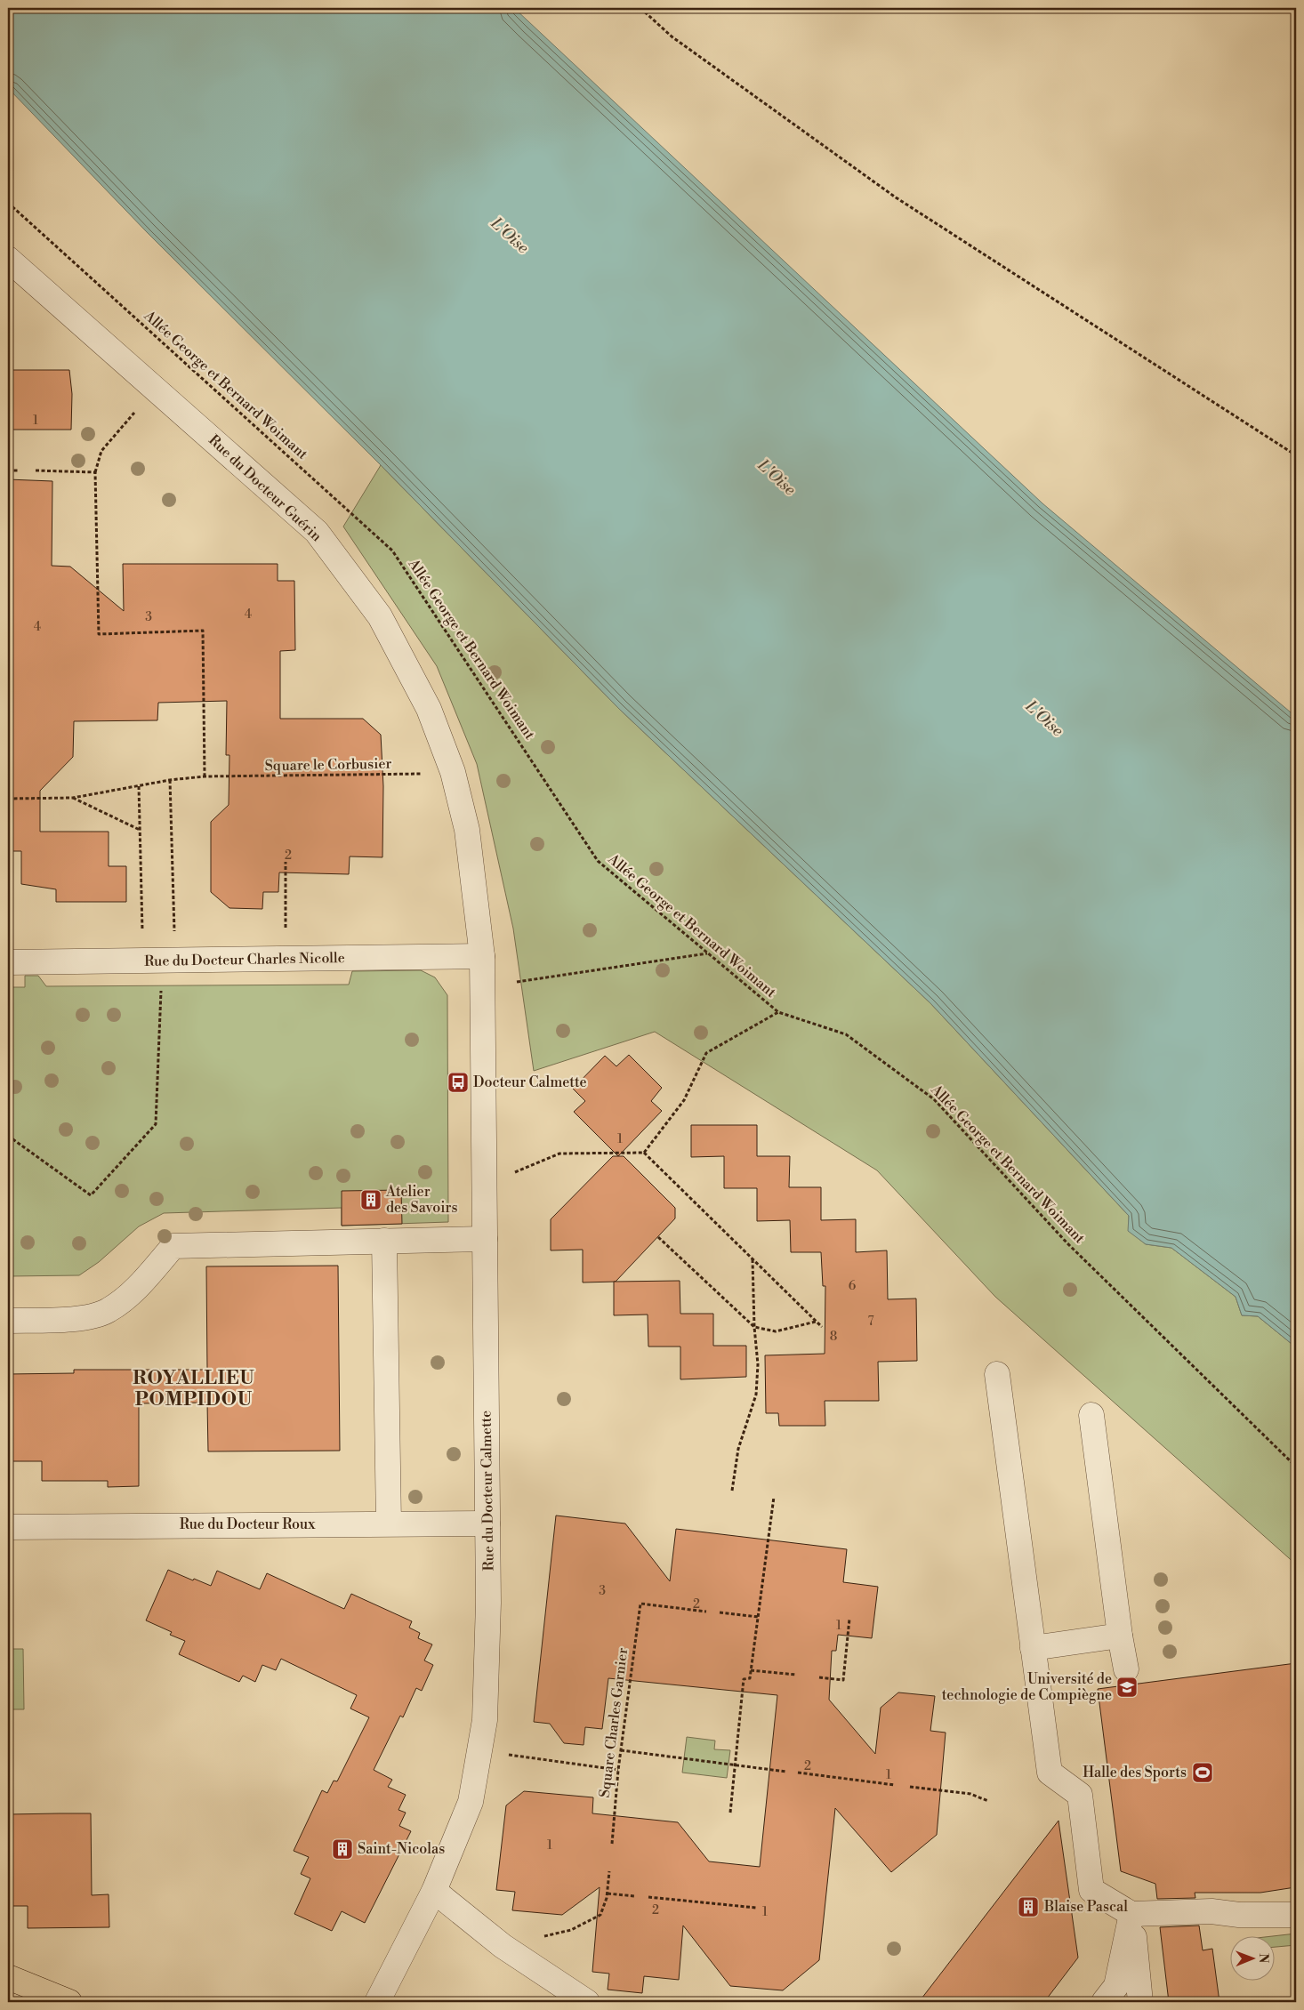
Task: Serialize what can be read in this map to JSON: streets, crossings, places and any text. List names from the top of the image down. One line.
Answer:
{"streets":{"street":["Rue du Docteur Guérin","Rue du Docteur Charles Nicolle","Rue du Docteur Calmette","Rue du Docteur Roux"],"path":["Allée George et Bernard Woimant","Square le Corbusier","Square Charles Garnier"]},"crossings":[["Rue du Docteur Guérin","Square le Corbusier"],["Rue du Docteur Guérin","Rue du Docteur Charles Nicolle"],["Rue du Docteur Guérin","Rue du Docteur Calmette"],["Rue du Docteur Charles Nicolle","Rue du Docteur Calmette"],["Rue du Docteur Calmette","Rue du Docteur Roux"]],"districts":["ROYALLIEU POMPIDOU"],"water":["L'Oise"],"places":{"bus stop":["Docteur Calmette"],"building":["Atelier des Savoirs","Saint-Nicolas","Blaise Pascal"],"school or university":["Université de technologie de Compiègne"],"sports":["Halle des Sports"]},"house_numbers":["1","4","3","4","2","1","6","7","8","3","2","1","2","1","1","2","1"],"north":"right"}
